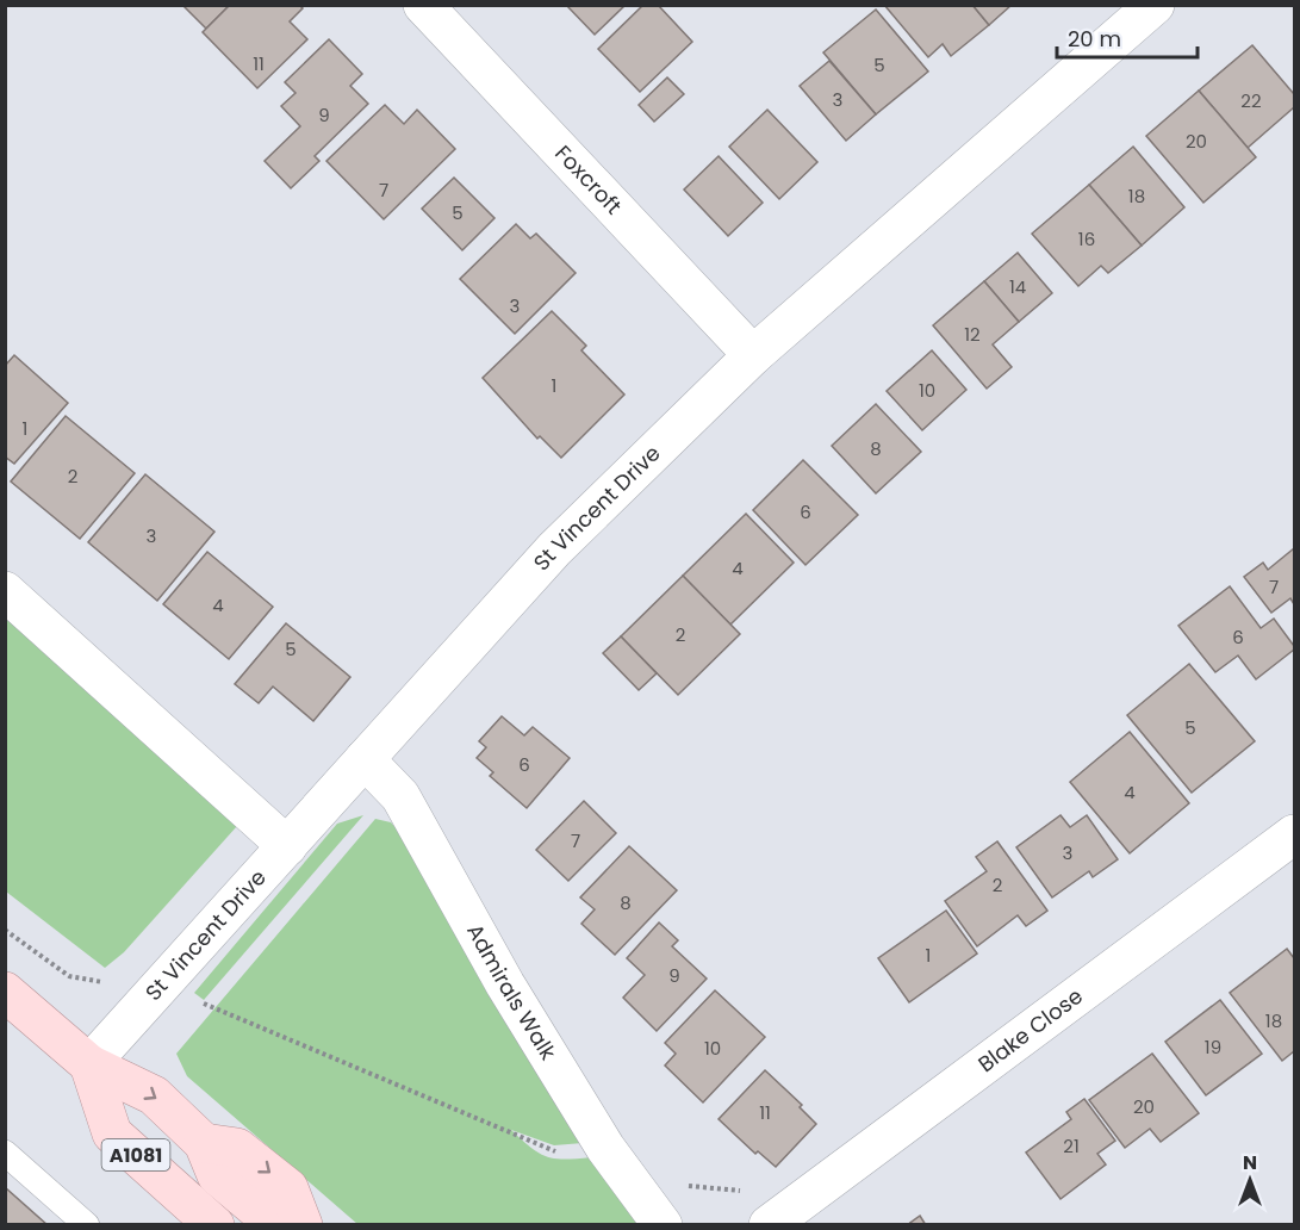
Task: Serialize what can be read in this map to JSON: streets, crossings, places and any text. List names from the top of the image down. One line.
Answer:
{"streets":{"main road":["A1081"],"street":["Foxcroft","St Vincent Drive","Admirals Walk","Blake Close"]},"crossings":[["Foxcroft","St Vincent Drive"],["St Vincent Drive","Admirals Walk"],["St Vincent Drive","A1081"]],"house_numbers":["11","5","3","22","9","20","7","18","5","16","14","3","12","1","10","1","8","2","6","3","4","7","4","2","6","5","5","6","4","7","3","2","8","1","9","18","19","10","20","11","21"],"scale_bar":"20 m","north":"top"}
